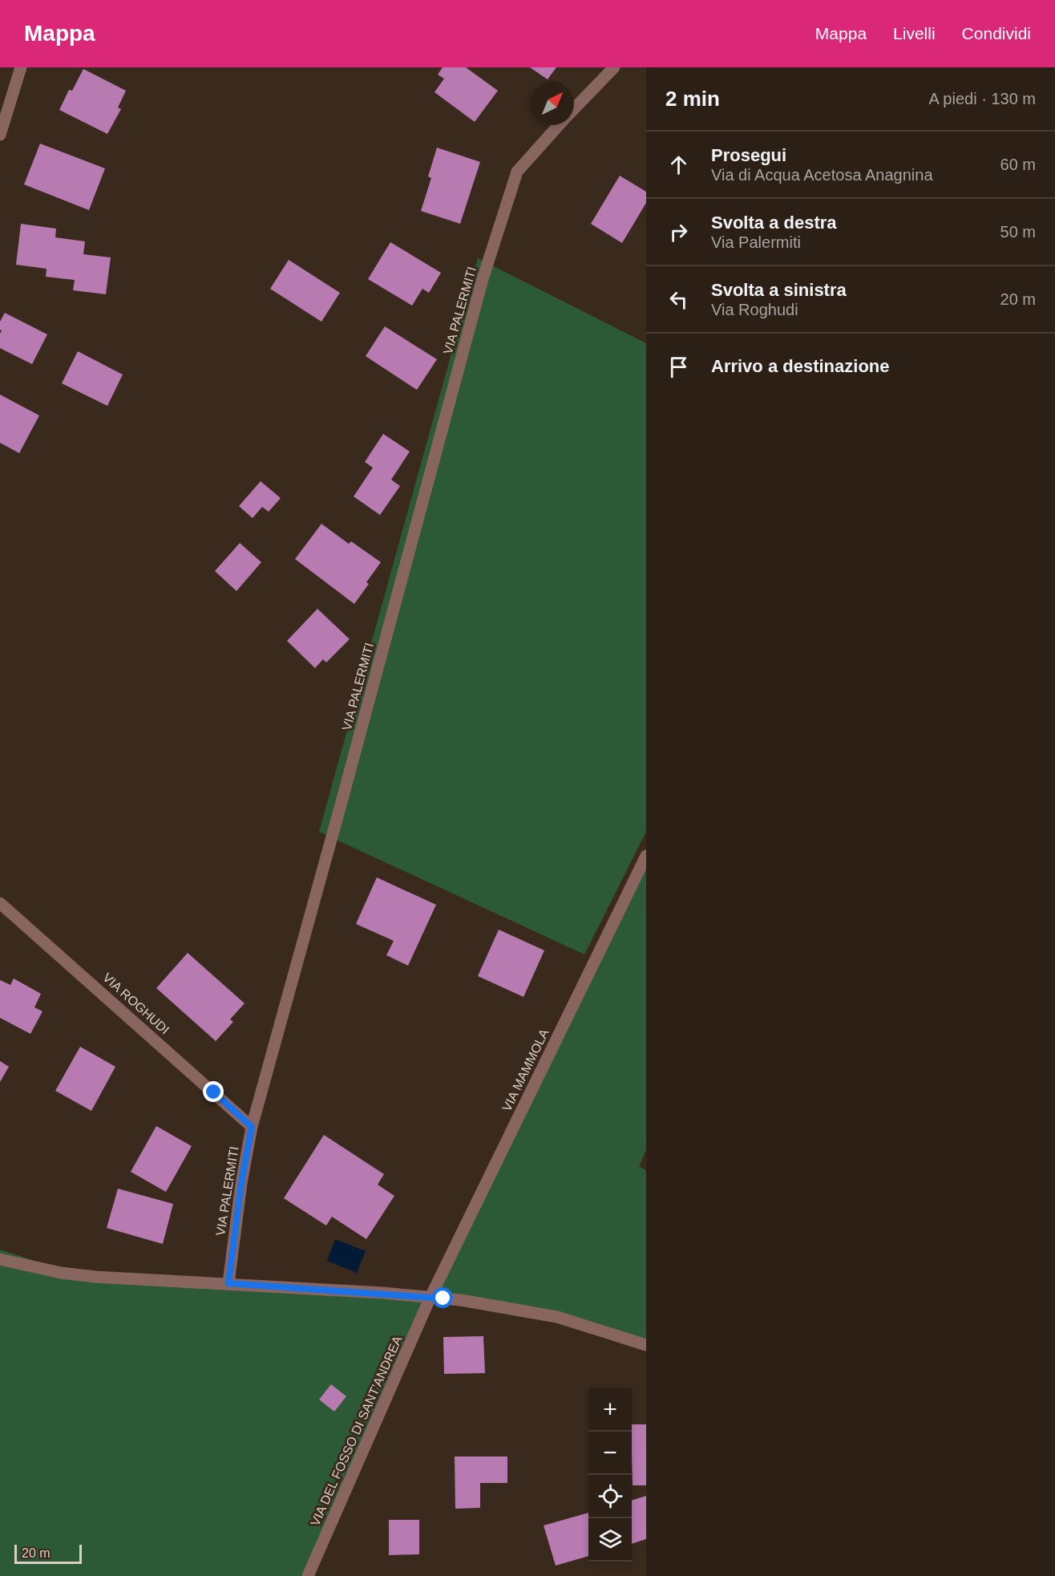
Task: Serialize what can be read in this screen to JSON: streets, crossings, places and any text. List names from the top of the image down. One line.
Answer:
{"streets":{"street":["VIA PALERMITI","VIA ROGHUDI","VIA MAMMOLA","VIA DEL FOSSO DI SANT'ANDREA"]},"crossings":[["VIA PALERMITI","VIA ROGHUDI"],["VIA MAMMOLA","VIA DEL FOSSO DI SANT'ANDREA"]],"scale_bar":"20 m","north":"top right","page":{"header":"Mappa","nav":["Mappa","Livelli","Condividi"],"heading":["2 min","A piedi · 130 m"],"list":[["Prosegui","Via di Acqua Acetosa Anagnina","60 m"],["Svolta a destra","Via Palermiti","50 m"],["Svolta a sinistra","Via Roghudi","20 m"],"Arrivo a destinazione"],"map_buttons":["+","−"],"scale":"20 m"}}
